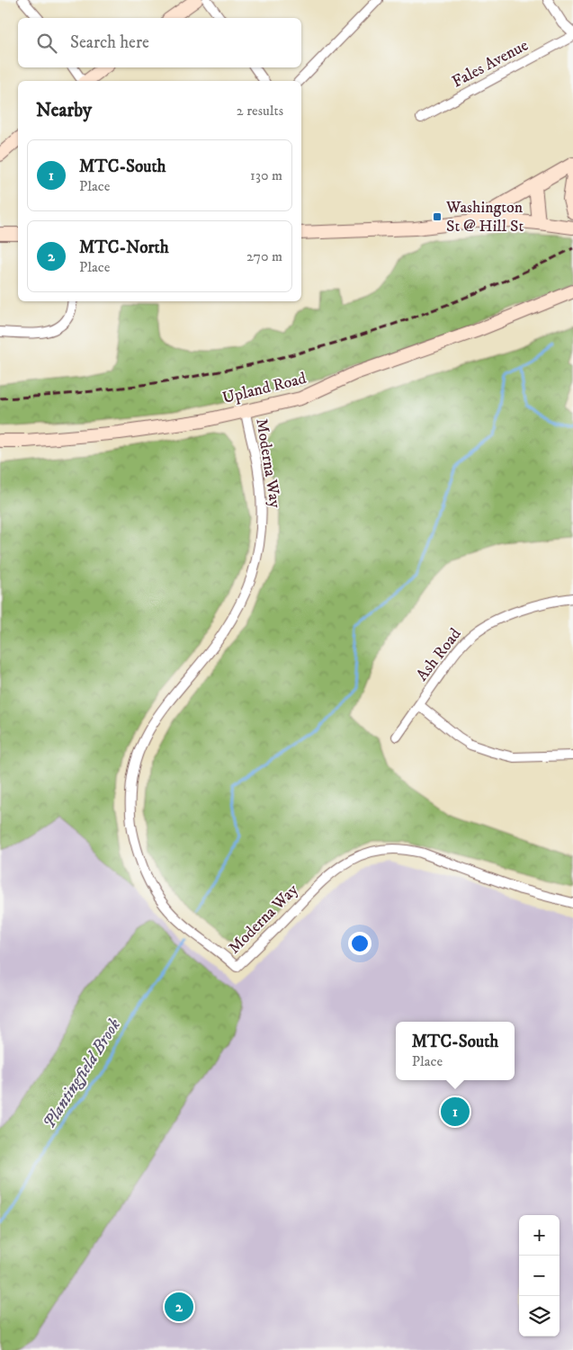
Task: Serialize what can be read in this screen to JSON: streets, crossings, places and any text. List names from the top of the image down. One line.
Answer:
{"streets":{"main road":["Upland Road"],"street":["Fales Avenue","Moderna Way","Ash Road"]},"crossings":[["Upland Road","Moderna Way"]],"water":["Plantingfield Brook"],"places":{"transit":["Washington St @ Hill St"]},"page":{"search":"Search here","heading":["Nearby","2 results"],"list":[{"mark":"1","name":"MTC-South","note":"Place","value":"130 m"},{"mark":"2","name":"MTC-North","note":"Place","value":"270 m"}],"popup":["MTC-South","Place"],"pins":["1","2"],"map_buttons":["+","−"]}}
